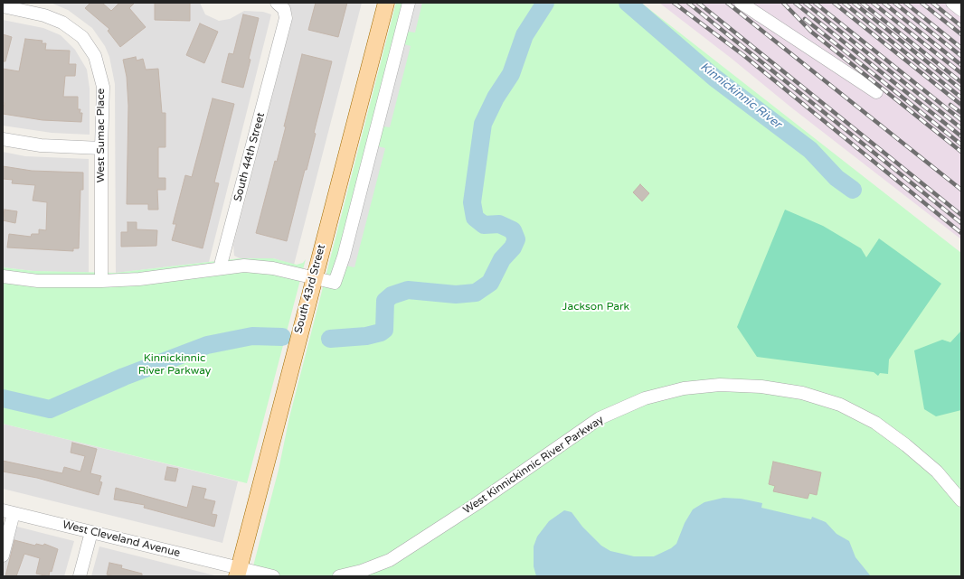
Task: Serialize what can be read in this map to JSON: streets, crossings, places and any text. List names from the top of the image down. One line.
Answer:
{"streets":{"main road":["South 43rd Street"],"street":["West Sumac Place","South 44th Street","West Kinnickinnic River Parkway","West Cleveland Avenue"]},"crossings":[["South 43rd Street","West Cleveland Avenue"]],"water":["Kinnickinnic River"],"parks":["Jackson Park","Kinnickinnic River Parkway"]}
